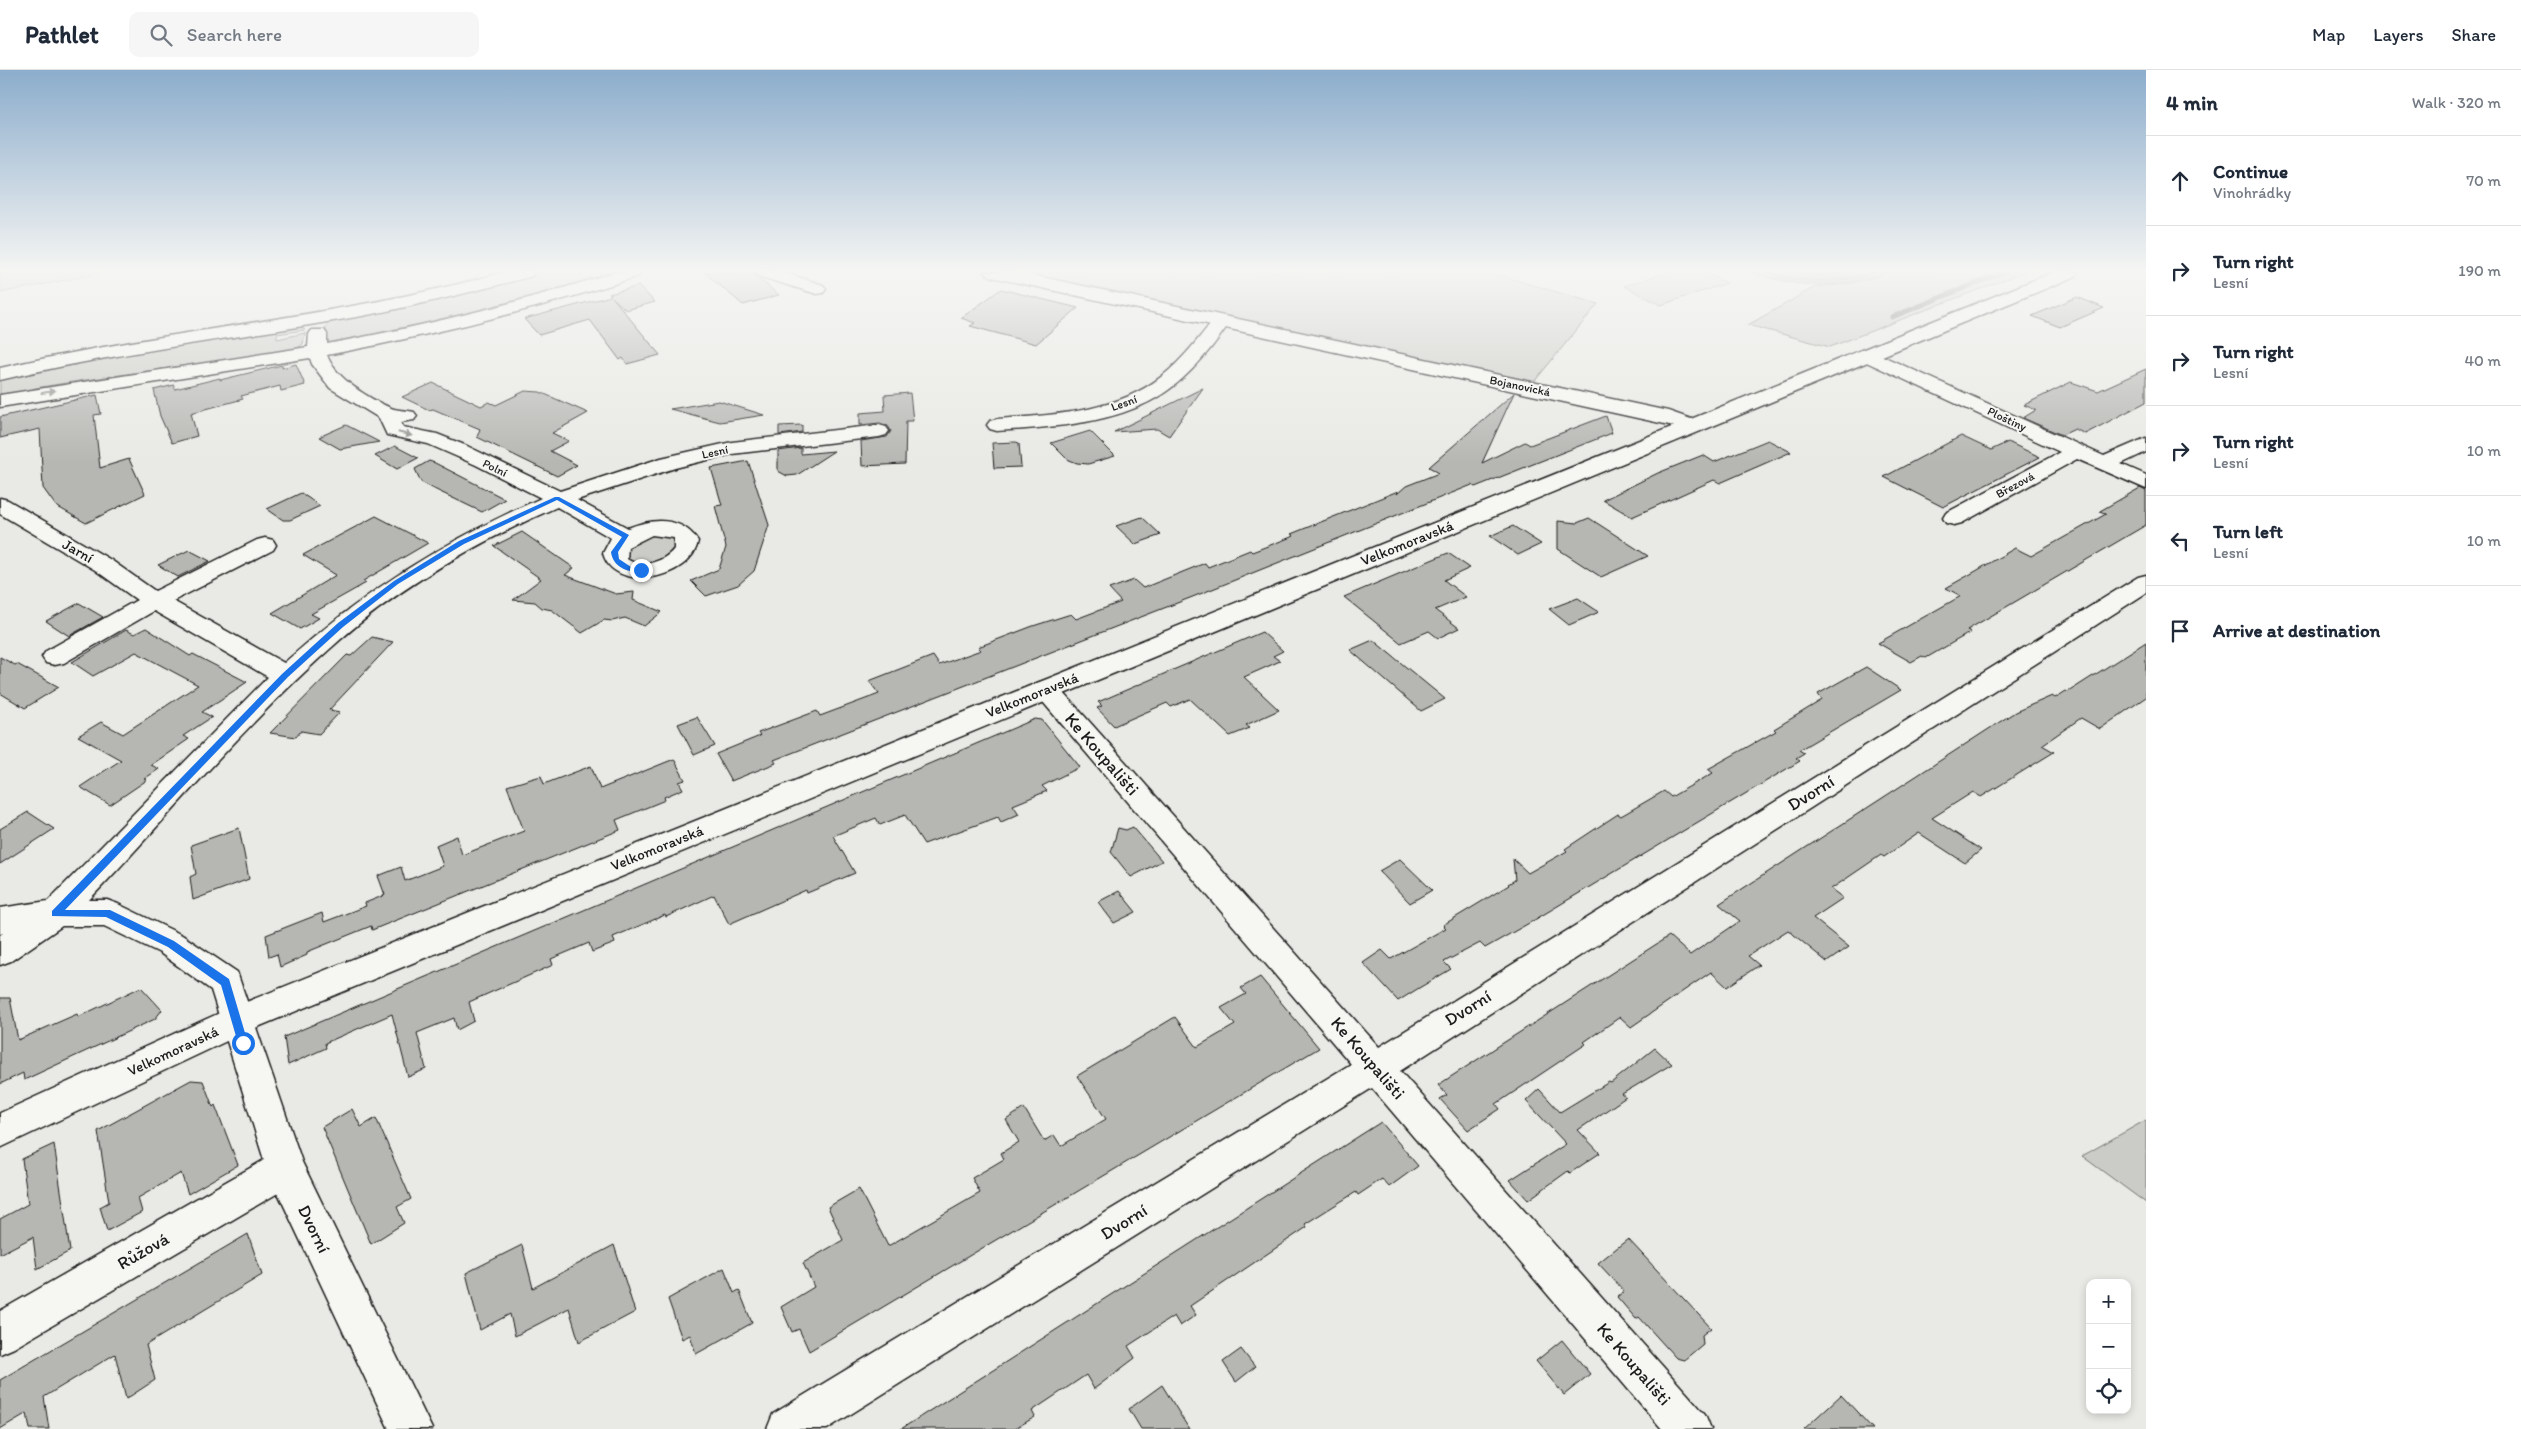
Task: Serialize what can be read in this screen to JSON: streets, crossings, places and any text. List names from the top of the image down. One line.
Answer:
{"streets":{"street":["Bojanovická","Lesní","Ploštiny","Polní","Březová","Velkomoravská","Jarní","Ke Koupališti","Dvorní","Růžová"]},"crossings":[["Bojanovická","Velkomoravská"],["Lesní","Polní"],["Lesní","Jarní"],["Lesní","Dvorní"],["Ploštiny","Březová"],["Ploštiny","Velkomoravská"],["Velkomoravská","Ke Koupališti"],["Velkomoravská","Dvorní"],["Ke Koupališti","Dvorní"],["Dvorní","Růžová"]],"page":{"header":"Pathlet","search":"Search here","nav":["Map","Layers","Share"],"heading":["4 min","Walk · 320 m"],"list":[["Continue","Vinohrádky","70 m"],["Turn right","Lesní","190 m"],["Turn right","Lesní","40 m"],["Turn right","Lesní","10 m"],["Turn left","Lesní","10 m"],"Arrive at destination"],"map_buttons":["+","−"]}}
